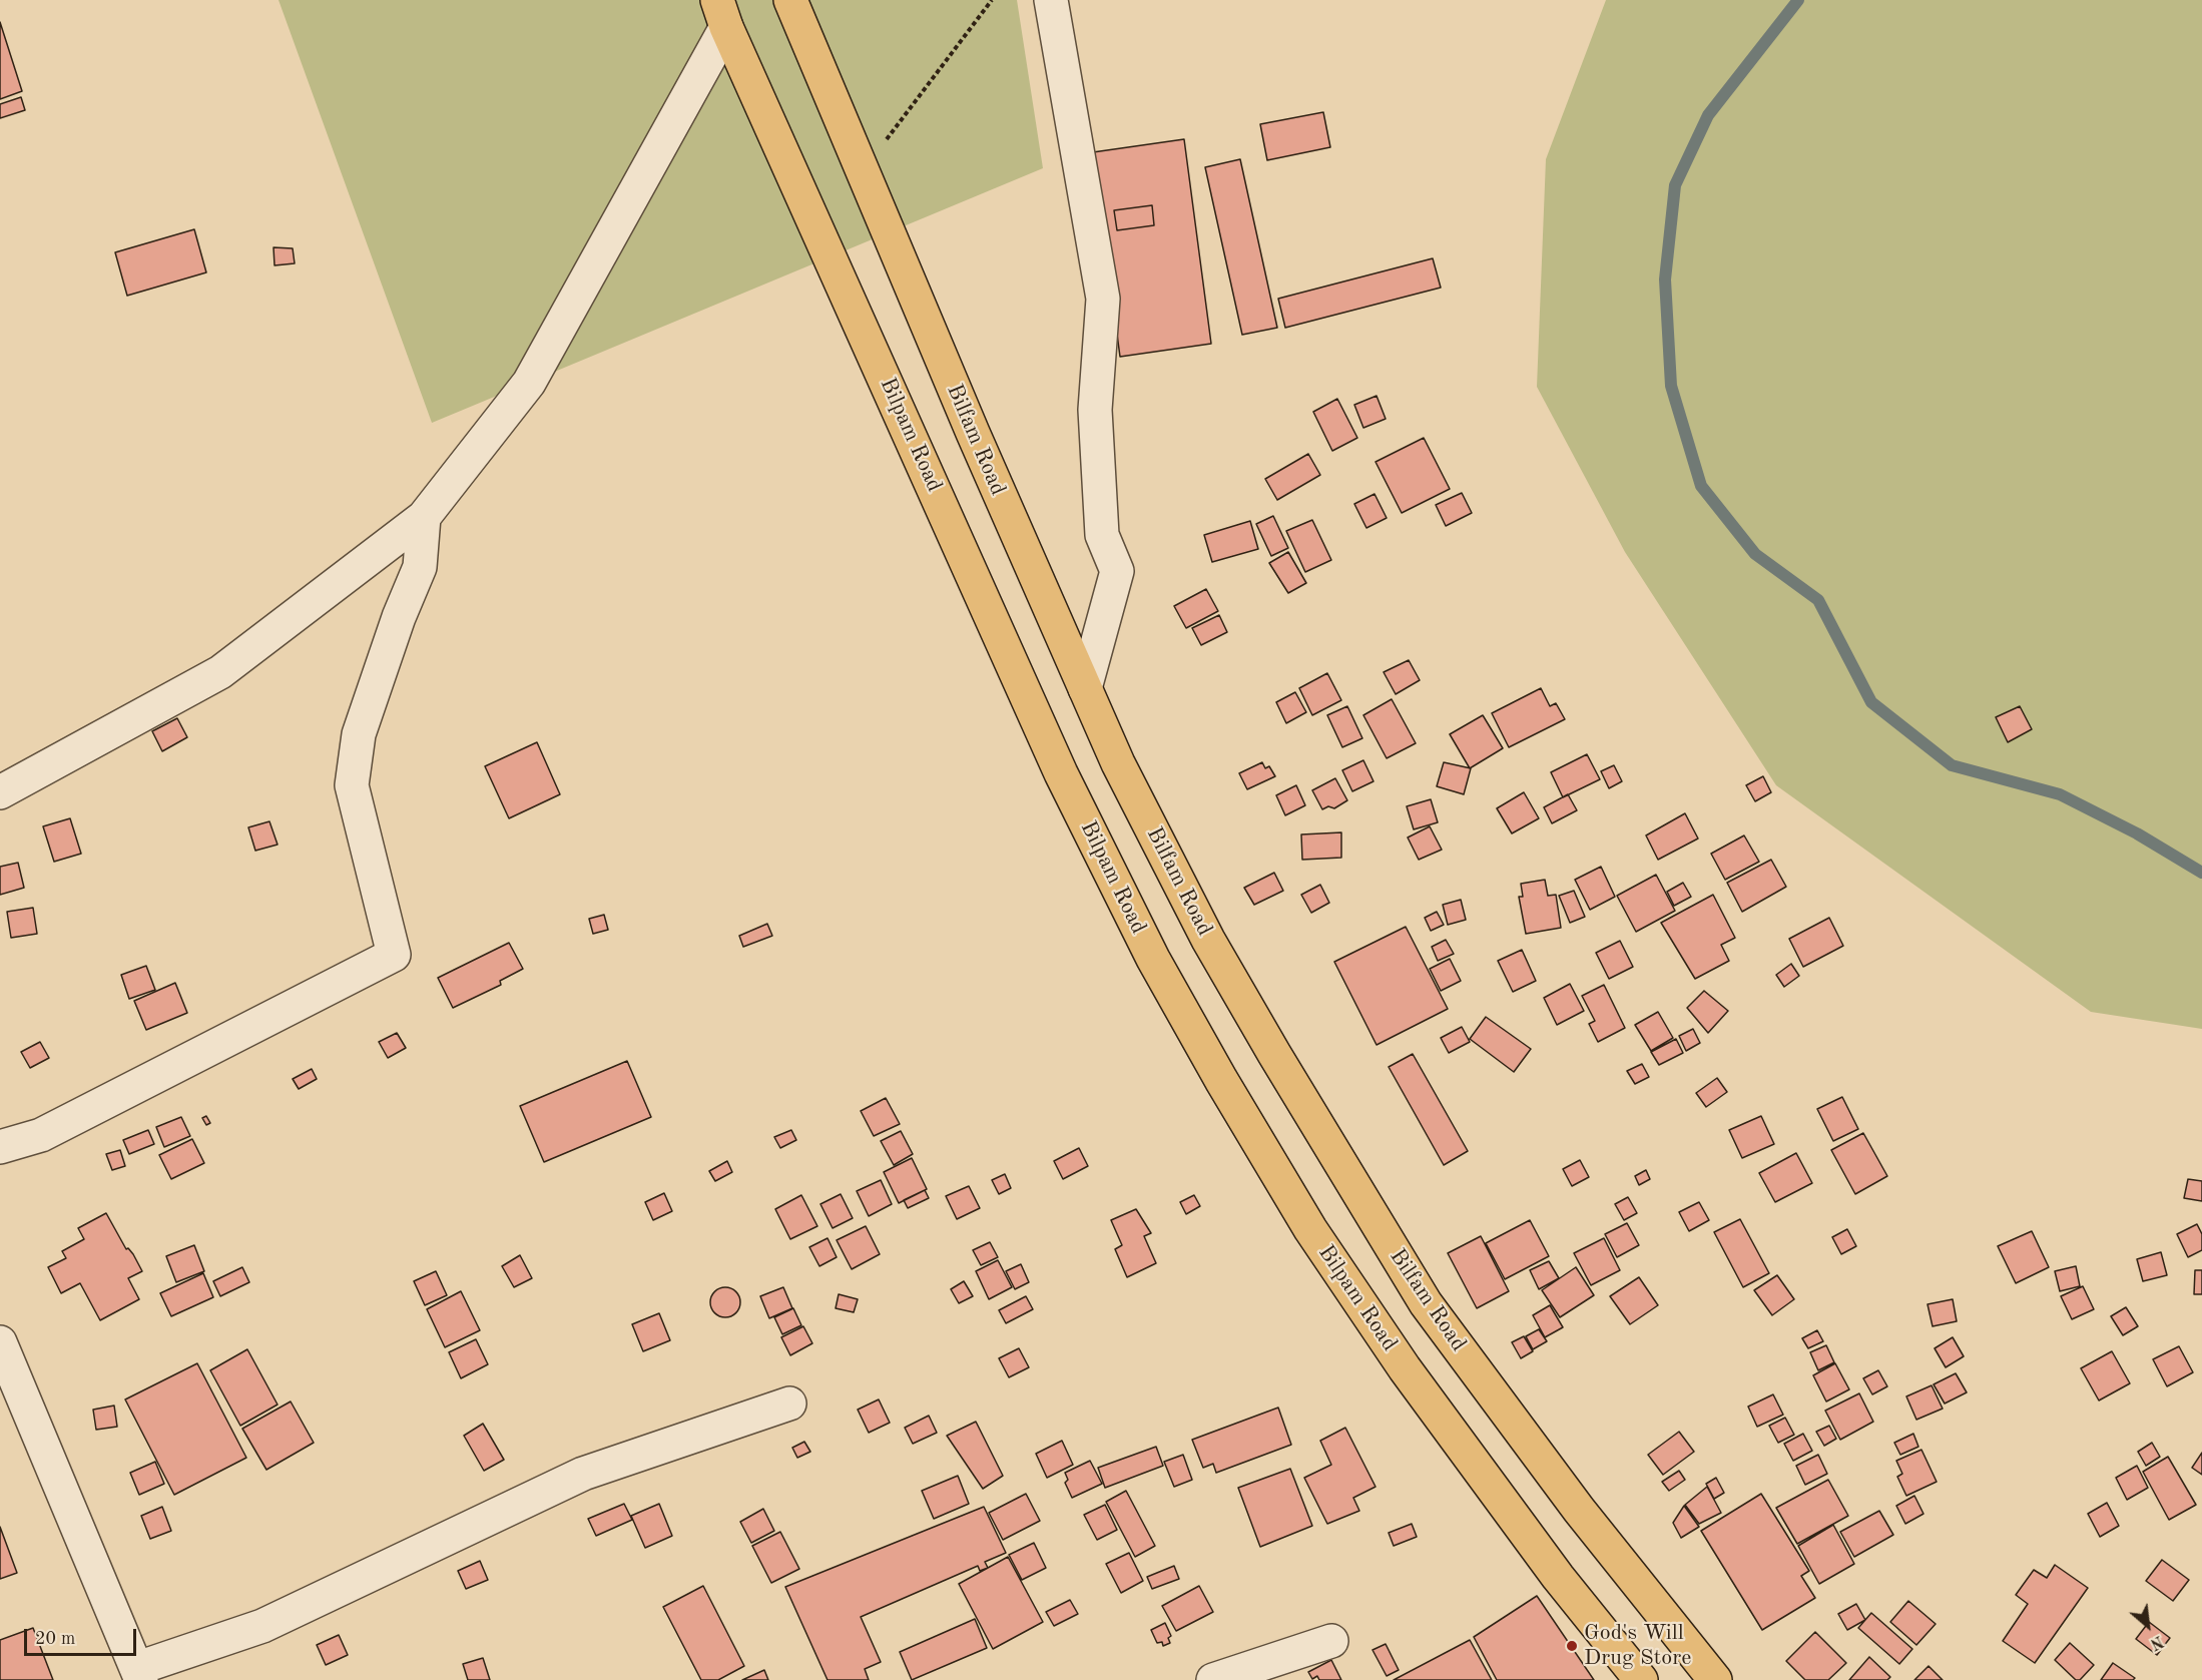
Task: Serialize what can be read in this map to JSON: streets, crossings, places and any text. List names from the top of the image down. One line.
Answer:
{"streets":{"main road":["Bilpam Road","Bilfam Road"]},"places":["God's Will Drug Store"],"scale_bar":"20 m","north":"bottom right"}
